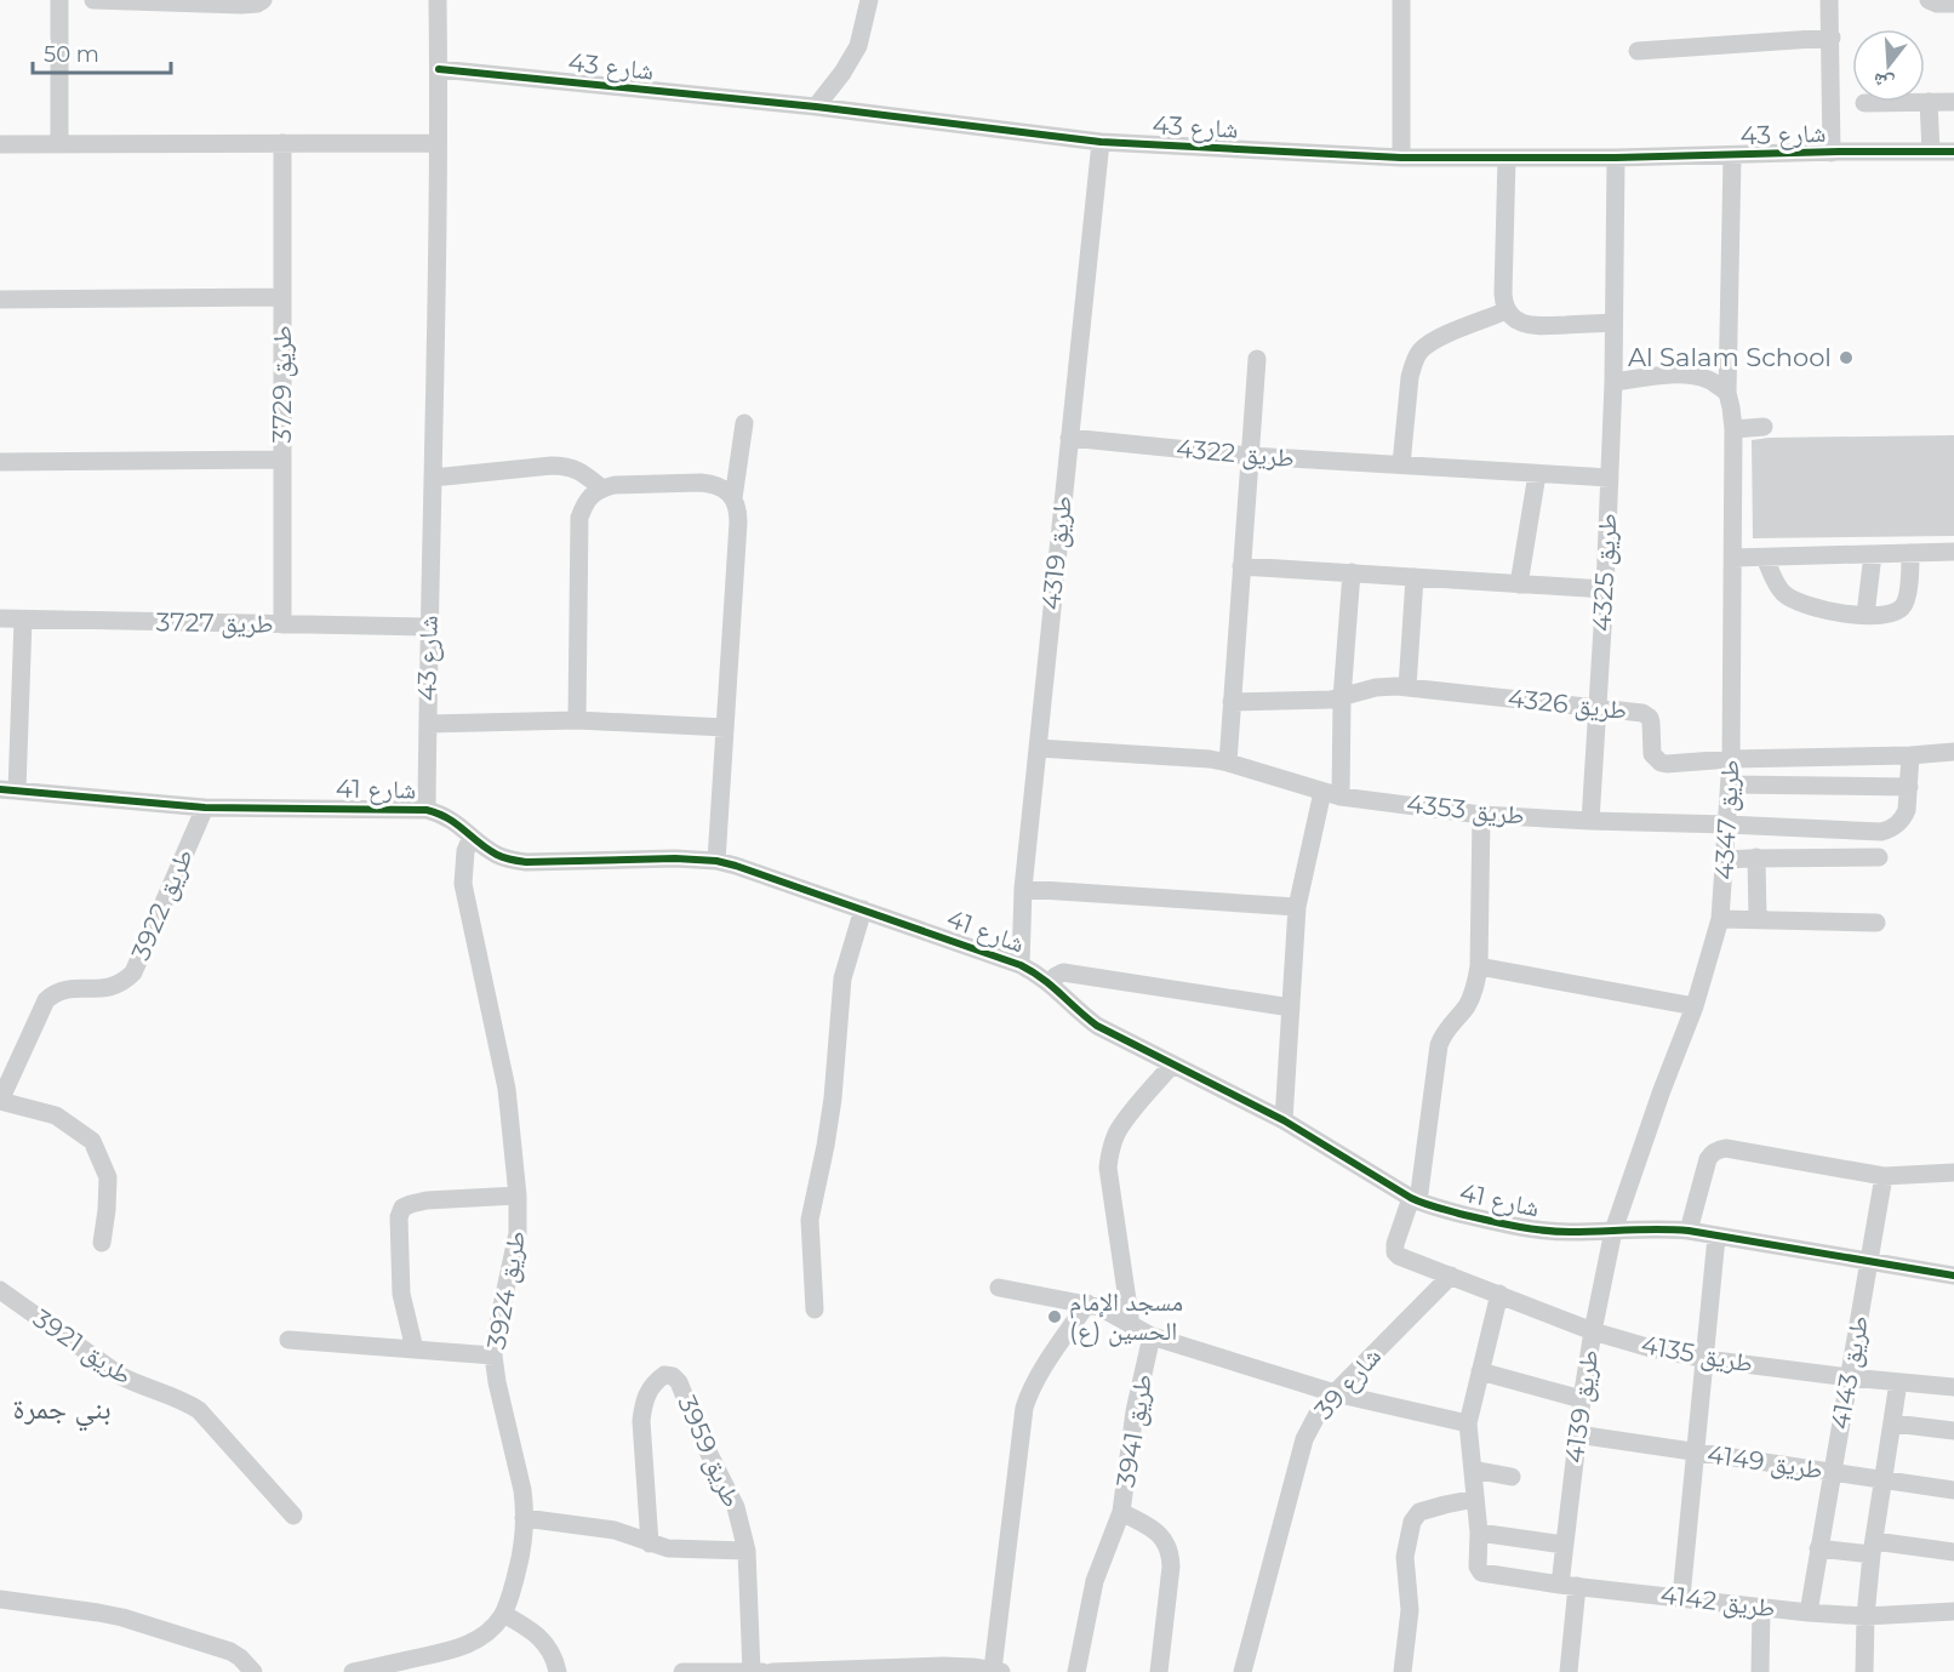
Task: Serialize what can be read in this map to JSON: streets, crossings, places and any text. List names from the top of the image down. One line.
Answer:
{"streets":{"street":["شارع 43","طريق 3729","طريق 4322","طريق 4319","طريق 4325","طريق 3727","طريق 4326","شارع 41","طريق 4353","طريق 4347","طريق 3922","طريق 3924","طريق 3921","طريق 4135","طريق 4143","شارع 39","طريق 4139","طريق 3941","طريق 3959","طريق 4149","طريق 4142"]},"crossings":[["شارع 43","طريق 4319"],["شارع 43","طريق 4325"],["شارع 43","طريق 3727"],["شارع 43","شارع 41"],["شارع 43","طريق 4347"],["طريق 3729","طريق 3727"],["طريق 4322","طريق 4319"],["طريق 4322","طريق 4325"],["طريق 4319","شارع 41"],["طريق 4319","طريق 4353"],["طريق 4325","طريق 4326"],["طريق 4325","طريق 4353"],["طريق 4326","طريق 4353"],["طريق 4326","طريق 4347"],["شارع 41","طريق 4347"],["شارع 41","طريق 3922"],["شارع 41","طريق 3924"],["شارع 41","طريق 4143"],["شارع 41","طريق 4139"],["طريق 4353","طريق 4347"],["طريق 4347","طريق 4139"],["طريق 4135","طريق 4143"],["طريق 4135","شارع 39"],["طريق 4135","طريق 4139"],["طريق 4143","طريق 4149"],["طريق 4143","طريق 4142"],["طريق 4139","طريق 4149"],["طريق 4139","طريق 4142"]],"districts":["بني جمرة"],"places":["Al Salam School","مسجد الإمام الحسين (ع)"],"scale_bar":"50 m","north":"bottom"}
